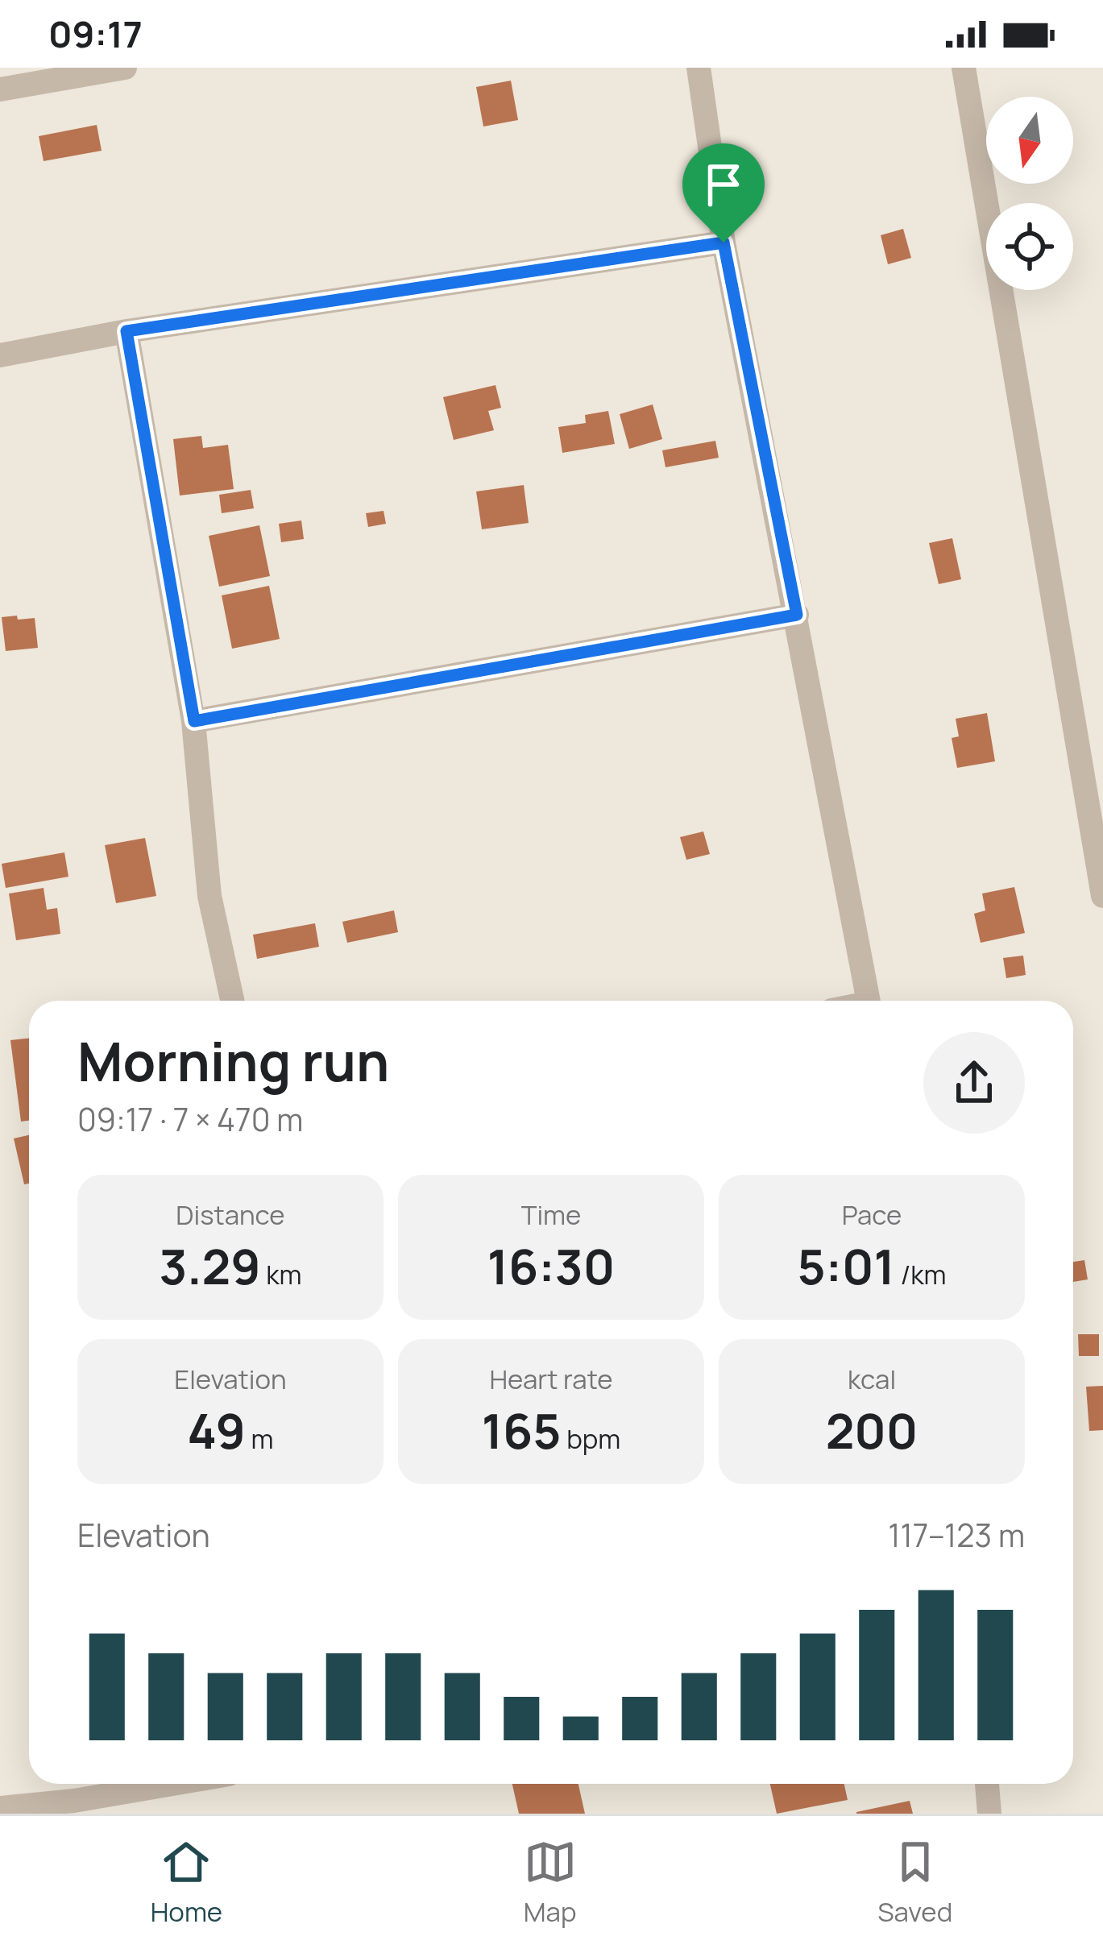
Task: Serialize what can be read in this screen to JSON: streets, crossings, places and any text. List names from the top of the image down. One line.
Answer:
{"north":"bottom","page":{"status":"09:17","heading":["Morning run","09:17 · 7 × 470 m"],"stats":[["Distance","3.29 km"],["Time","16:30"],["Pace","5:01 /km"],["Elevation","49 m"],["Heart rate","165 bpm"],["kcal","200"]],"chart":["Elevation","117–123 m"],"tabs":["Home","Map","Saved"]}}
